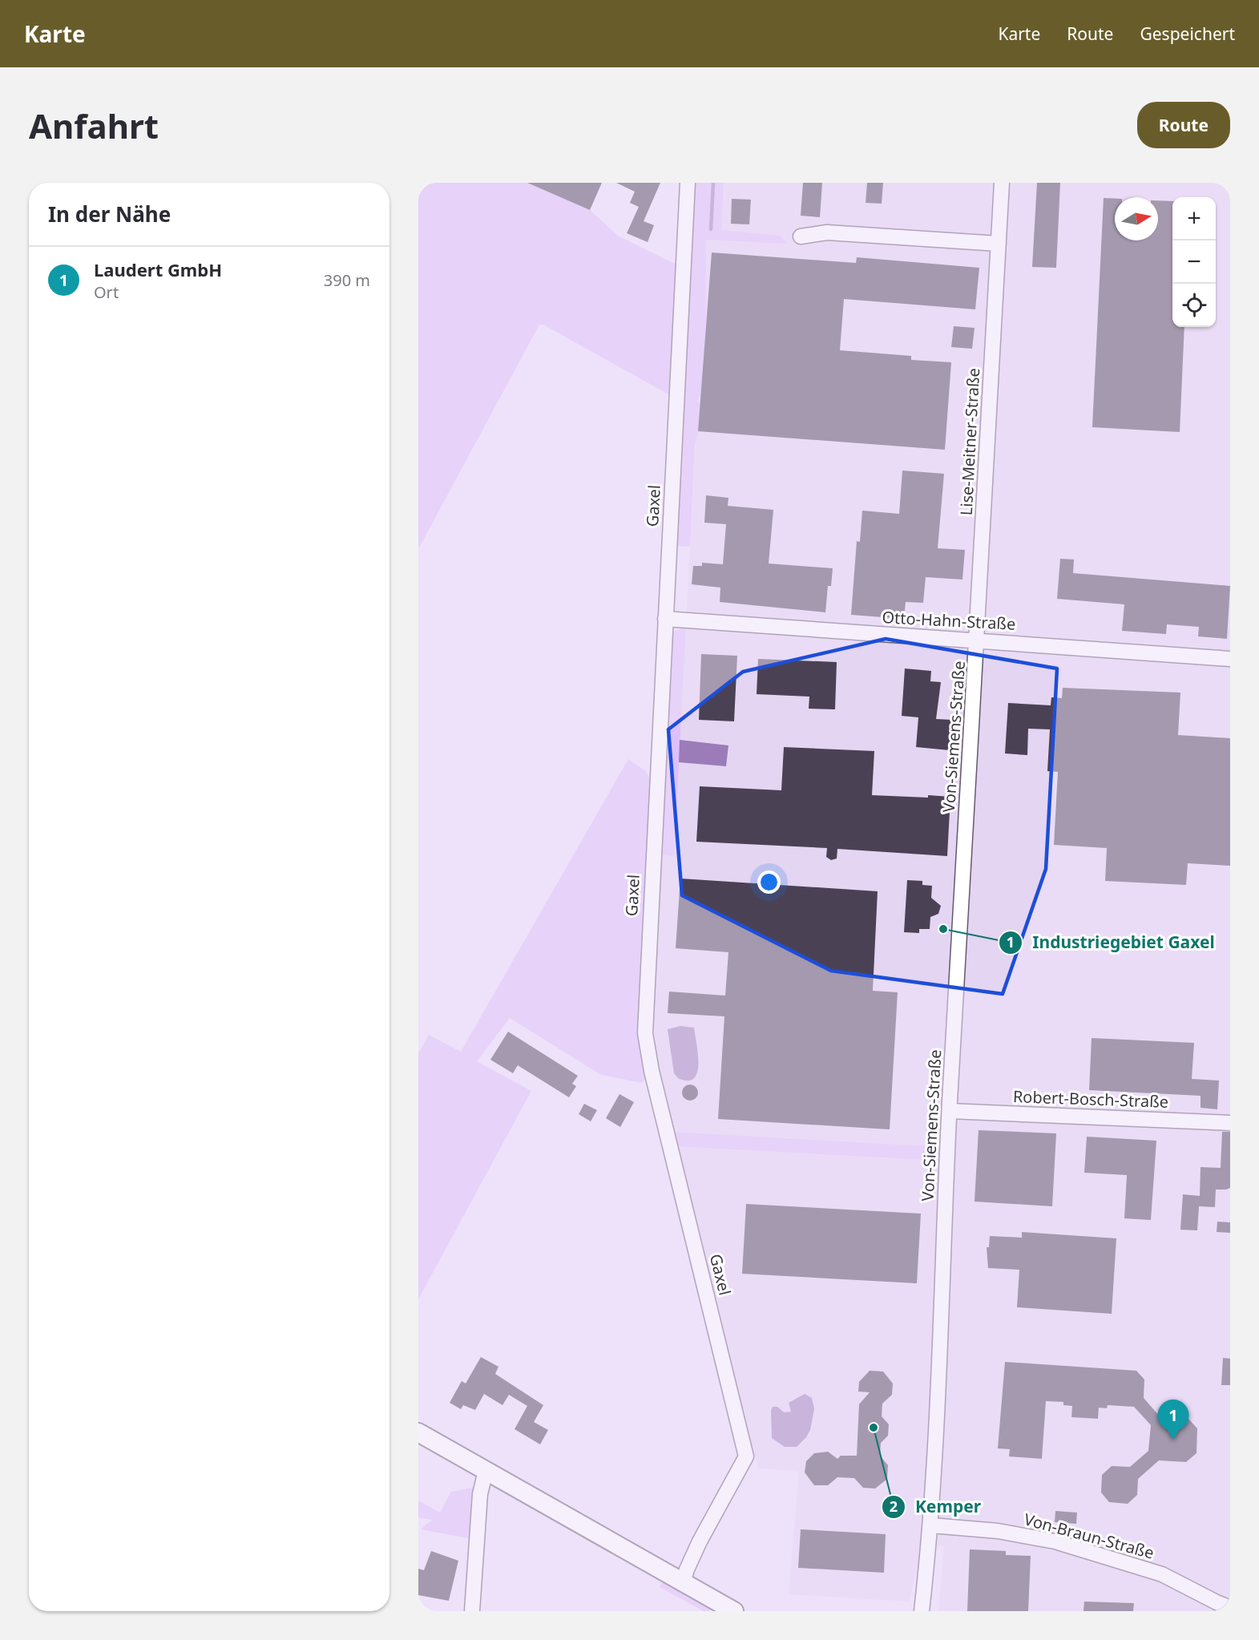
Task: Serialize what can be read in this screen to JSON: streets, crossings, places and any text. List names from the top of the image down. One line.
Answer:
{"streets":{"street":["Lise-Meitner-Straße","Gaxel","Otto-Hahn-Straße","Von-Siemens-Straße","Robert-Bosch-Straße","Von-Braun-Straße"]},"crossings":[["Lise-Meitner-Straße","Otto-Hahn-Straße"],["Lise-Meitner-Straße","Von-Siemens-Straße"],["Gaxel","Otto-Hahn-Straße"],["Otto-Hahn-Straße","Von-Siemens-Straße"],["Von-Siemens-Straße","Robert-Bosch-Straße"],["Von-Siemens-Straße","Von-Braun-Straße"]],"places":["Industriegebiet Gaxel","Kemper"],"north":"right","page":{"header":"Karte","nav":["Karte","Route","Gespeichert"],"buttons":"Route","title":"Anfahrt","heading":"In der Nähe","map_buttons":["+","−"],"list":[{"mark":"1","name":"Laudert GmbH","note":"Ort","value":"390 m"}],"pins":"1"}}
